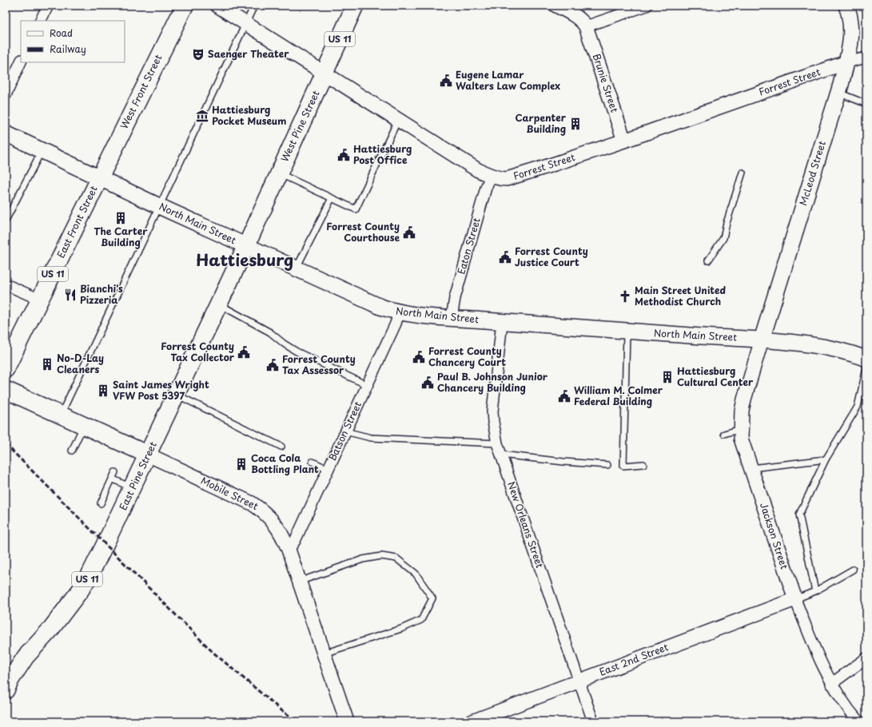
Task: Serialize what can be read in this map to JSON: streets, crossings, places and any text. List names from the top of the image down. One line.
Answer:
{"streets":{"main road":["US 11","West Front Street","West Pine Street","McLeod Street","East Front Street","North Main Street","East Pine Street","Mobile Street"],"street":["Forrest Street","Brunie Street","Eaton Street","Batson Street","New Orleans Street","Jackson Street","East 2nd Street"]},"crossings":[["Forrest Street","Brunie Street"],["Forrest Street","West Pine Street"],["Forrest Street","McLeod Street"],["Forrest Street","Eaton Street"],["West Front Street","East Front Street"],["West Front Street","North Main Street"],["West Pine Street","North Main Street"],["West Pine Street","East Pine Street"],["McLeod Street","North Main Street"],["McLeod Street","Jackson Street"],["East Front Street","North Main Street"],["North Main Street","Eaton Street"],["North Main Street","Batson Street"],["North Main Street","East Pine Street"],["North Main Street","New Orleans Street"],["North Main Street","Jackson Street"],["Batson Street","Mobile Street"],["East Pine Street","Mobile Street"],["New Orleans Street","East 2nd Street"],["Jackson Street","East 2nd Street"]],"districts":["Hattiesburg"],"places":{"theatre":["Saenger Theater"],"public building":["Eugene Lamar Walters Law Complex","Hattiesburg Post Office","Forrest County Courthouse","Forrest County Justice Court","Forrest County Tax Collector","Forrest County Chancery Court","Forrest County Tax Assessor","Paul B. Johnson Junior Chancery Building","William M. Colmer Federal Building"],"museum":["Hattiesburg Pocket Museum"],"building":["Carpenter Building","The Carter Building","No-D-Lay Cleaners","Hattiesburg Cultural Center","Saint James Wright VFW Post 5397","Coca Cola Bottling Plant"],"restaurant":["Bianchi's Pizzeria"],"church":["Main Street United Methodist Church"]},"legend":["Road","Railway"]}
